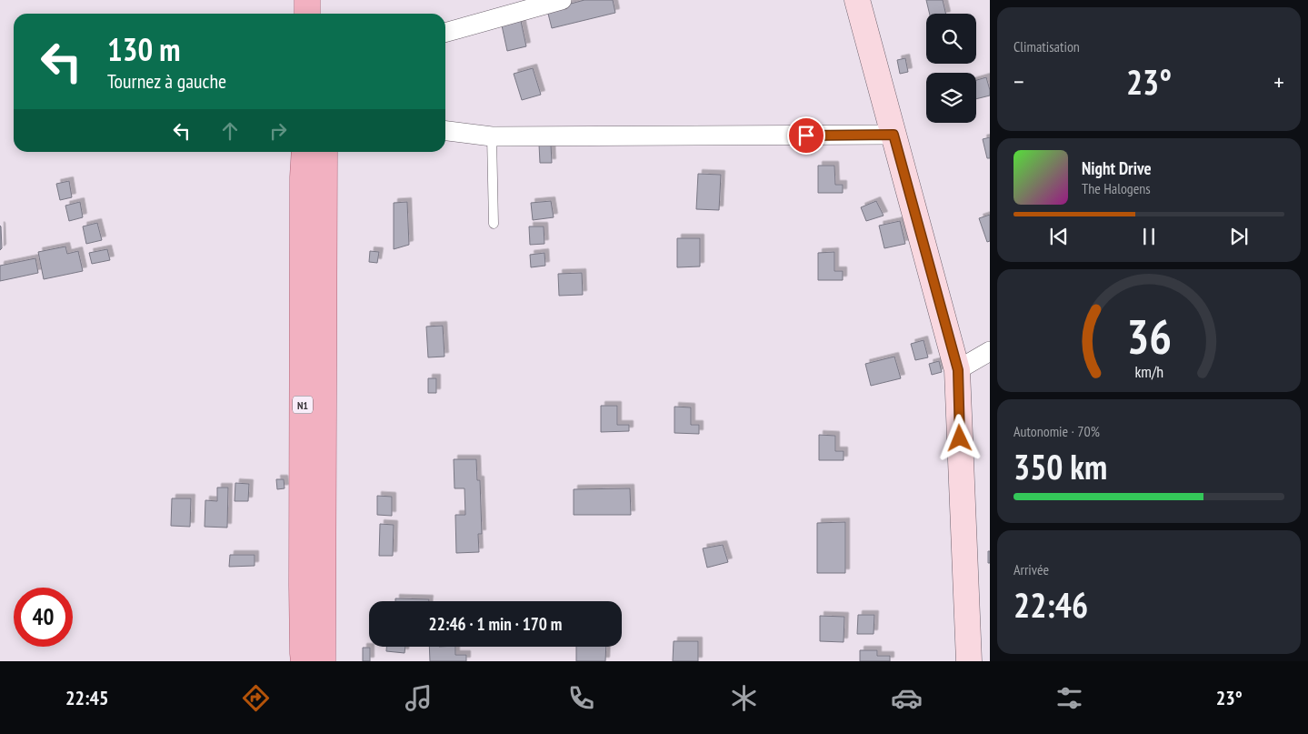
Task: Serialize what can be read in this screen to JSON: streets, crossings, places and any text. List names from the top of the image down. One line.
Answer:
{"streets":{"main road":["N1"]},"page":{"tile":["Climatisation",["Autonomie · 70%","350 km"],["Arrivée","22:46"]],"turn":["130 m","Tournez à gauche"],"heat":["−","23°","+"],"song":["Night Drive","The Halogens"],"limit":"40","trip":"22:46 · 1 min · 170 m","tabs":["22:45","23°"],"gauge":["36","km/h"]}}
